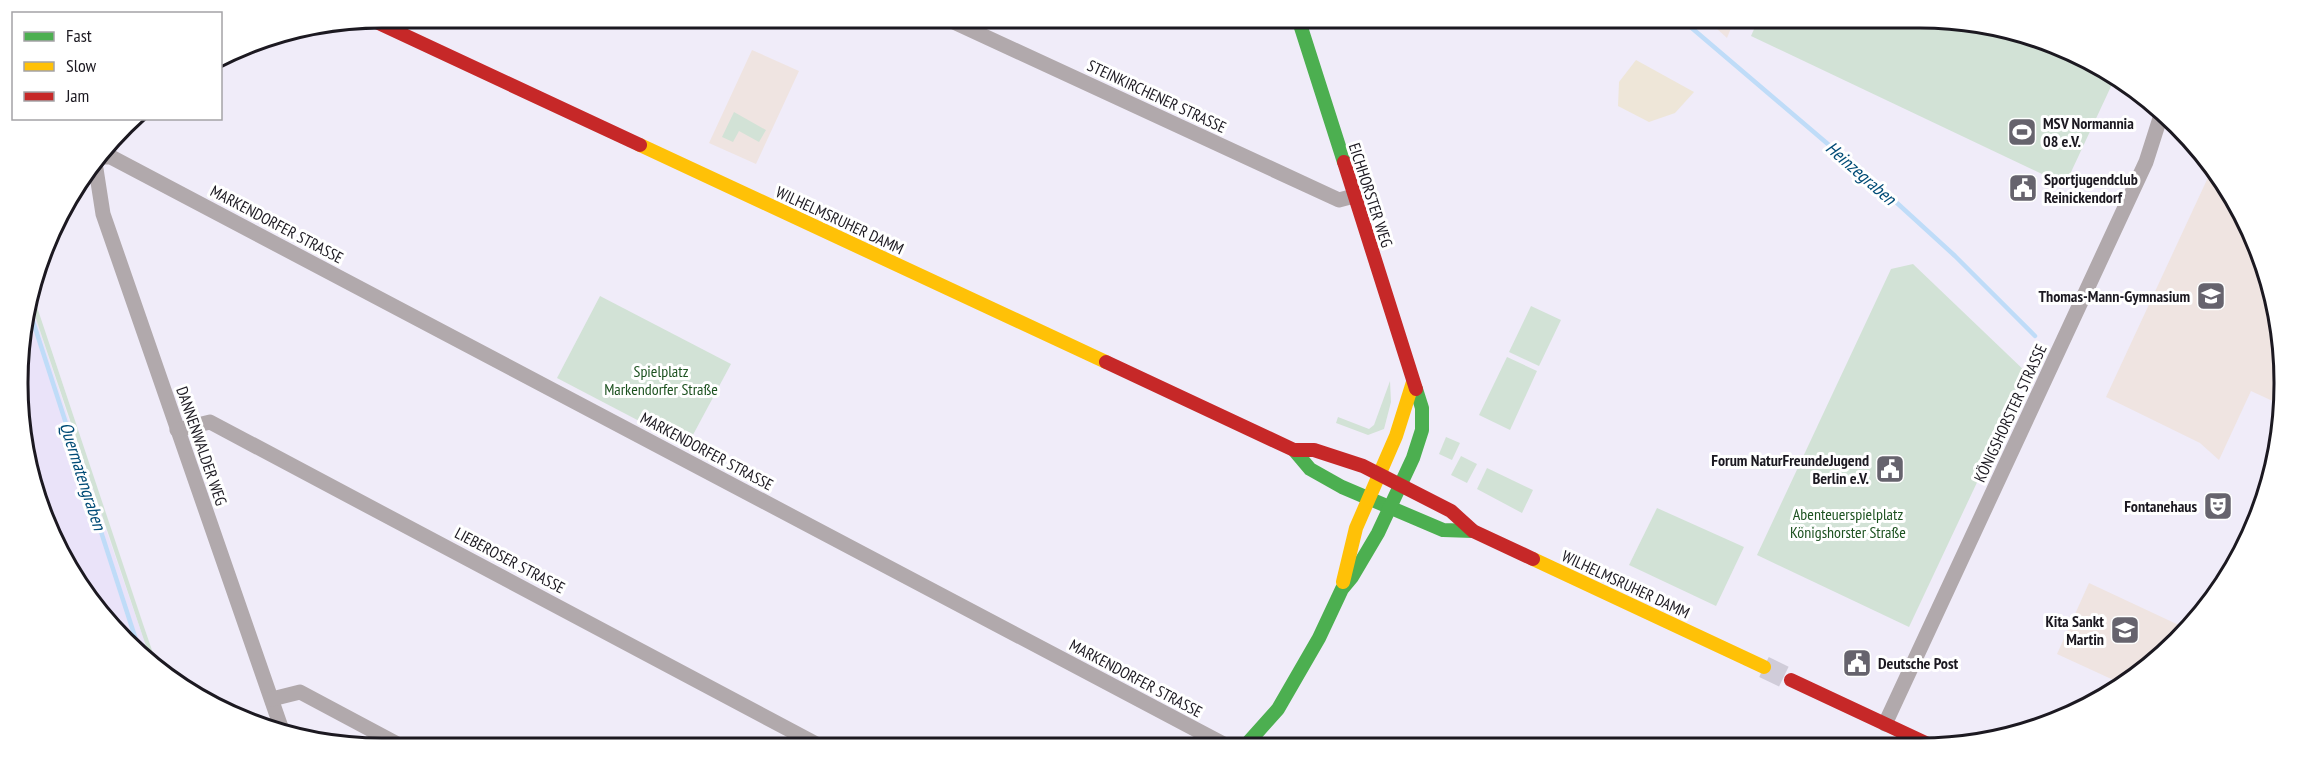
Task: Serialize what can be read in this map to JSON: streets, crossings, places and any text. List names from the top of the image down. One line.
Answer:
{"streets":{"main road":["EICHHORSTER WEG","WILHELMSRUHER DAMM"],"street":["STEINKIRCHENER STRASSE","MARKENDORFER STRASSE","KÖNIGSHORSTER STRASSE","DANNENWALDER WEG","LIEBEROSER STRASSE"]},"crossings":[["STEINKIRCHENER STRASSE","EICHHORSTER WEG"],["EICHHORSTER WEG","WILHELMSRUHER DAMM"],["DANNENWALDER WEG","LIEBEROSER STRASSE"]],"water":["Heinzegraben","Quermatengraben"],"parks":["Spielplatz Markendorfer Straße","Abenteuerspielplatz Königshorster Straße"],"places":{"sports":["MSV Normannia 08 e.V."],"public building":["Sportjugendclub Reinickendorf","Forum NaturFreundeJugend Berlin e.V.","Deutsche Post"],"school or university":["Thomas-Mann-Gymnasium","Kita Sankt Martin"],"theatre":["Fontanehaus"]},"legend":["Fast","Slow","Jam"]}
